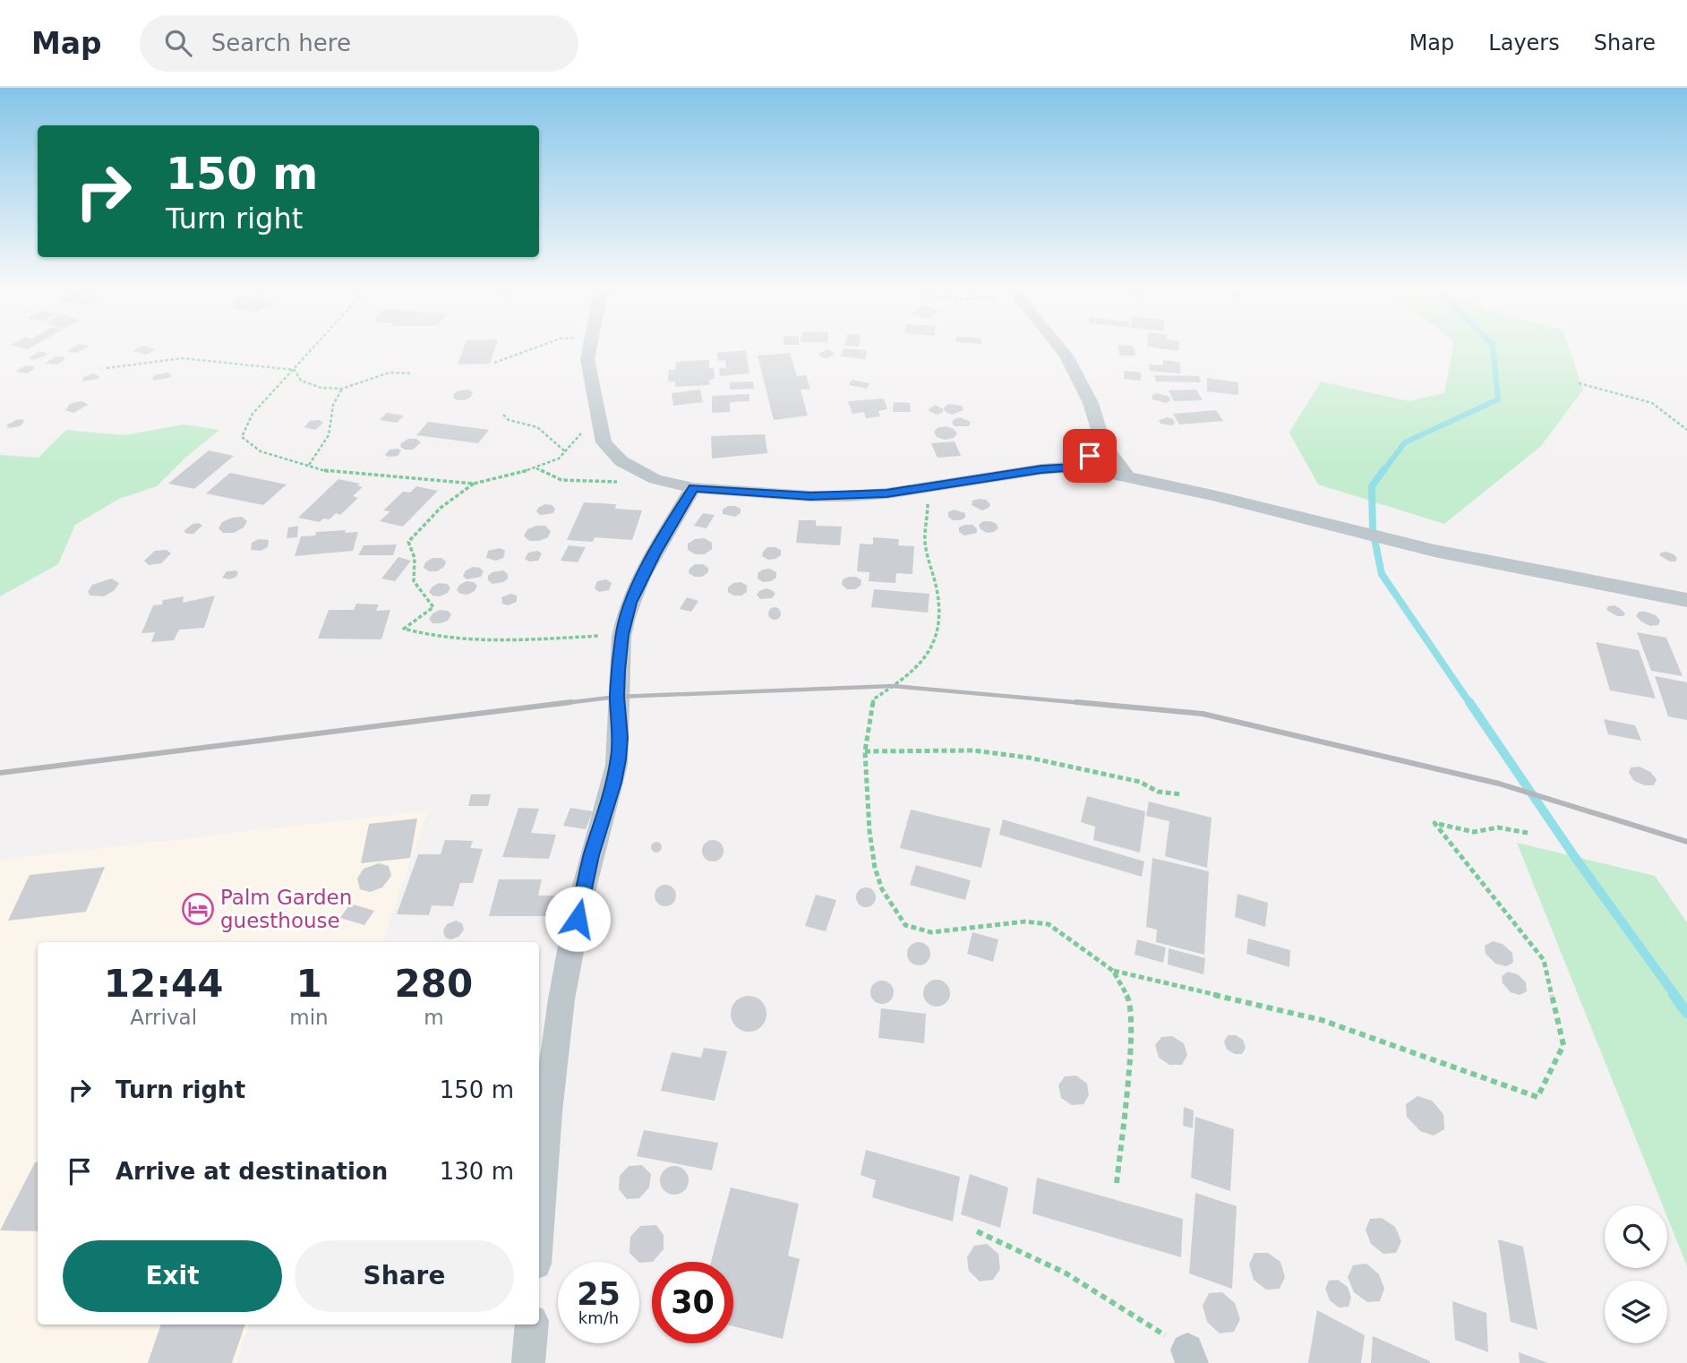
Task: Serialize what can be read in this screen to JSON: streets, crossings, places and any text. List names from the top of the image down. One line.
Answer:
{"places":{"hotel":["Palm Garden guesthouse"]},"page":{"header":"Map","search":"Search here","nav":["Map","Layers","Share"],"turn":["150 m","Turn right"],"eta":["12:44","Arrival","1","min","280","m"],"list":[{"name":"Turn right","value":"150 m"},{"name":"Arrive at destination","value":"130 m"}],"buttons":["Exit","Share"],"speed":"25 km/h","limit":"30"}}
